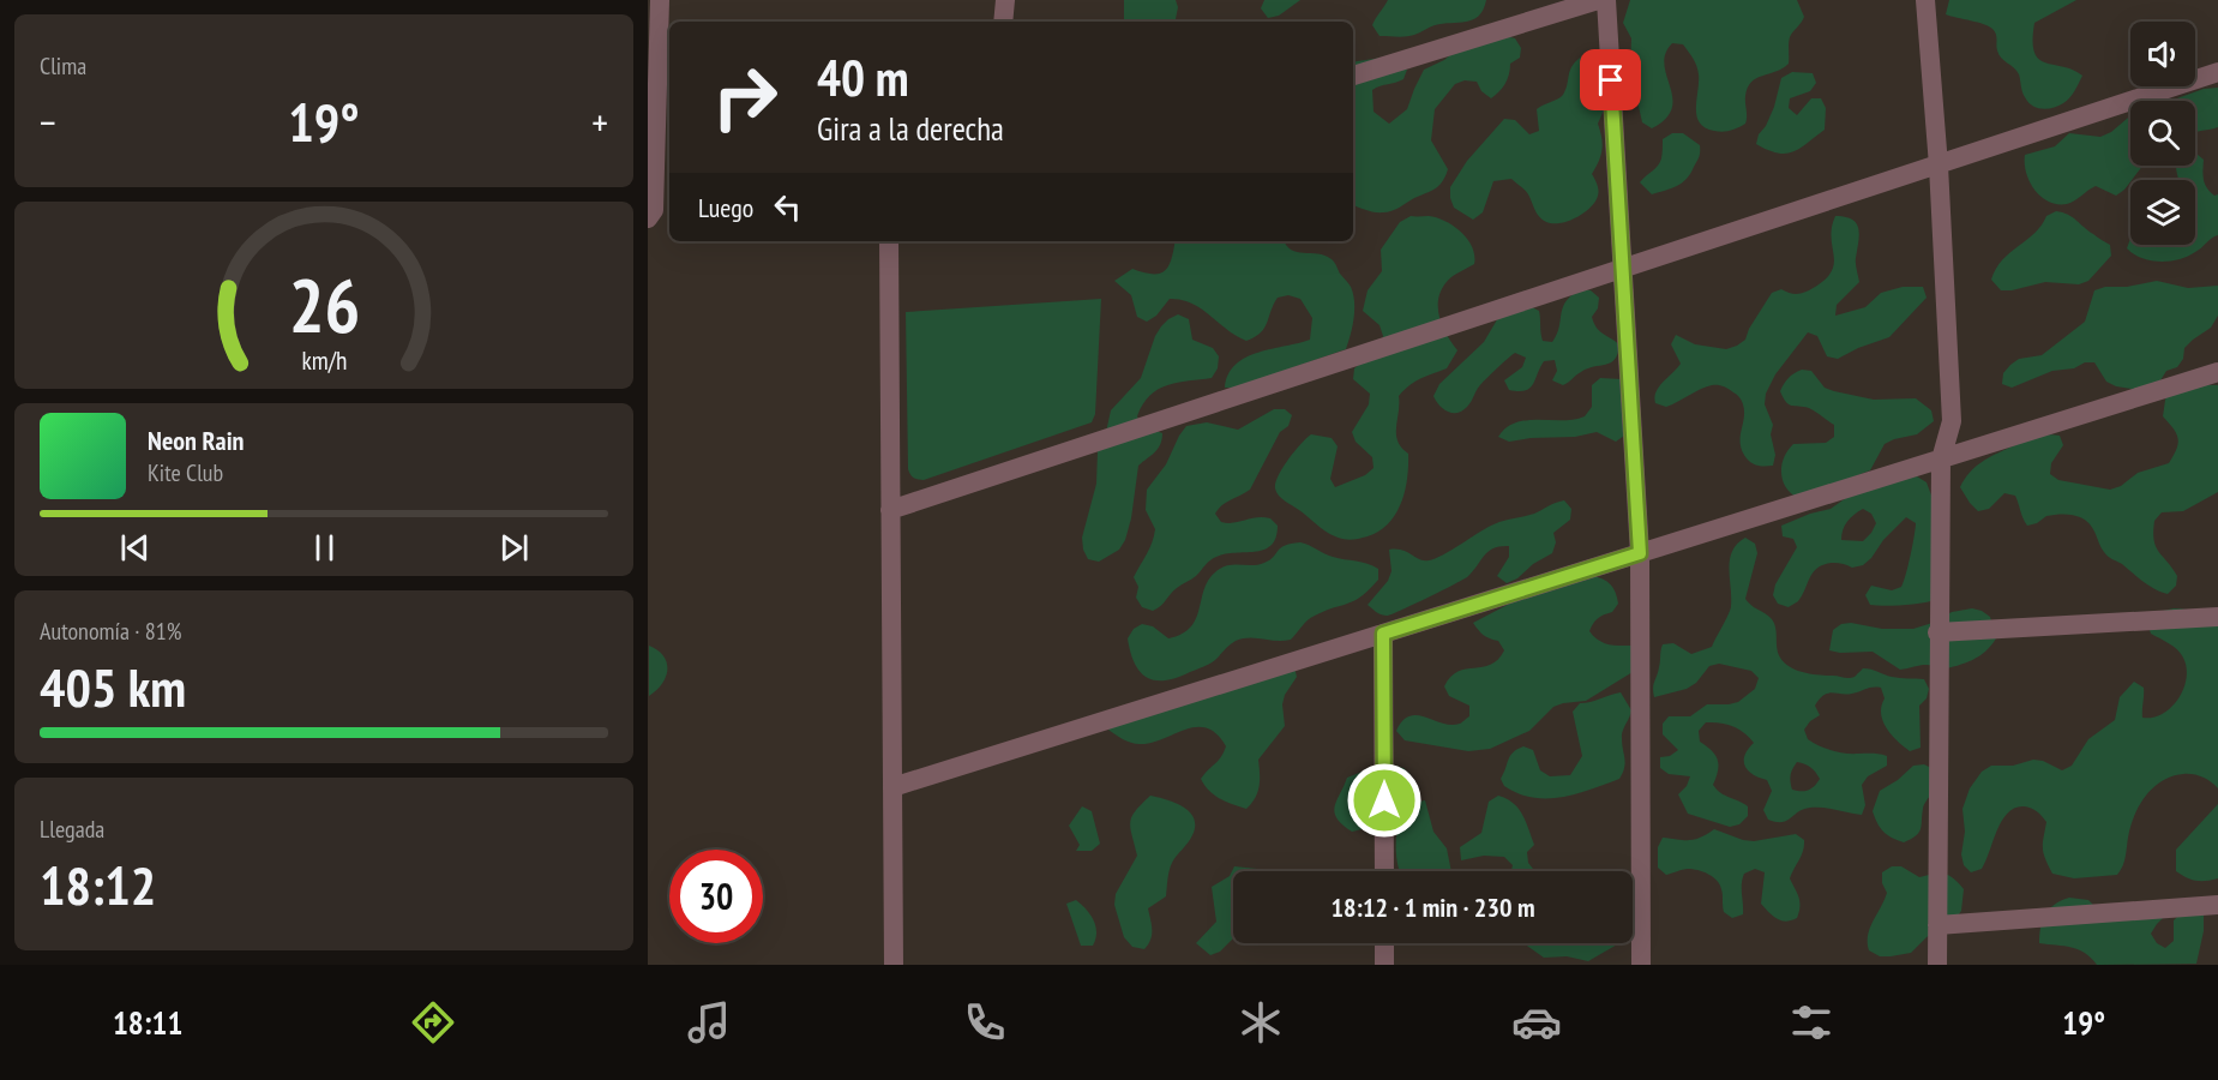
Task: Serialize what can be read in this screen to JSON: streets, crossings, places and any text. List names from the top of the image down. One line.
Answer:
{"page":{"tile":["Clima",["Autonomía · 81%","405 km"],["Llegada","18:12"]],"turn":["40 m","Gira a la derecha"],"heat":["−","19°","+"],"then":"Luego","song":["Neon Rain","Kite Club"],"limit":"30","trip":"18:12 · 1 min · 230 m","tabs":["18:11","19°"],"gauge":["26","km/h"]}}
